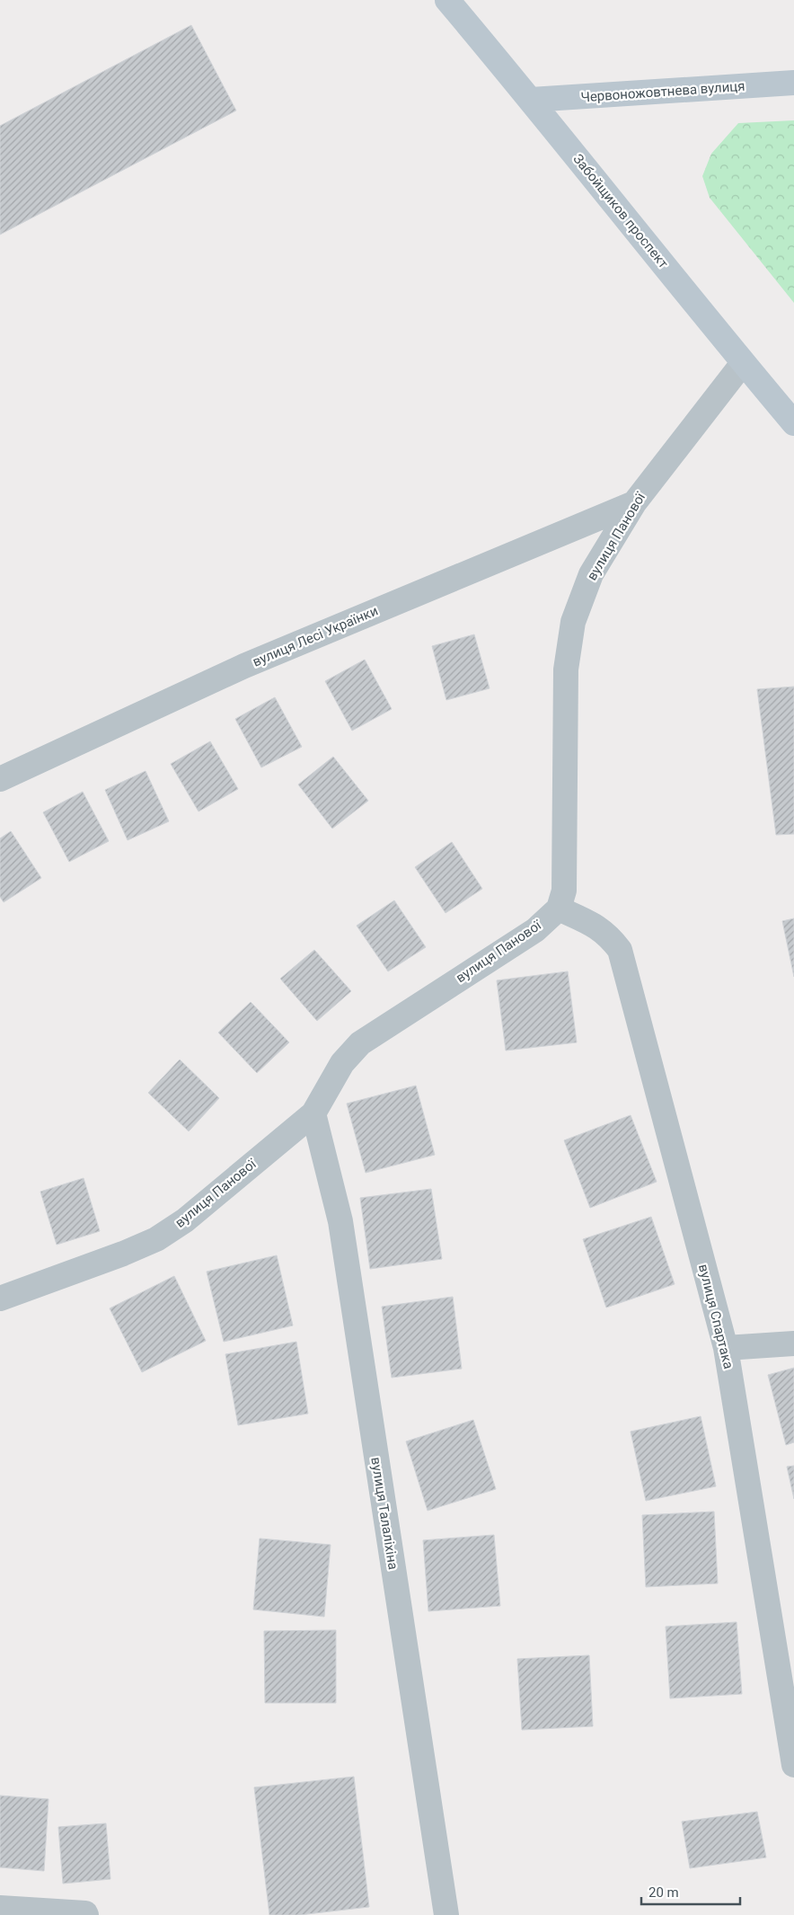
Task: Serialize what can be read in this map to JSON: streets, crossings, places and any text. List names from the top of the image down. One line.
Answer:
{"streets":{"main road":["Червоножовтнева вулиця","Забойщиков проспект"],"street":["вулиця Панової","вулиця Лесі Українки","вулиця Спартака","вулиця Талаліхіна"]},"crossings":[["Червоножовтнева вулиця","Забойщиков проспект"],["Забойщиков проспект","вулиця Панової"],["вулиця Панової","вулиця Лесі Українки"],["вулиця Панової","вулиця Спартака"],["вулиця Панової","вулиця Талаліхіна"]],"scale_bar":"20 m"}
